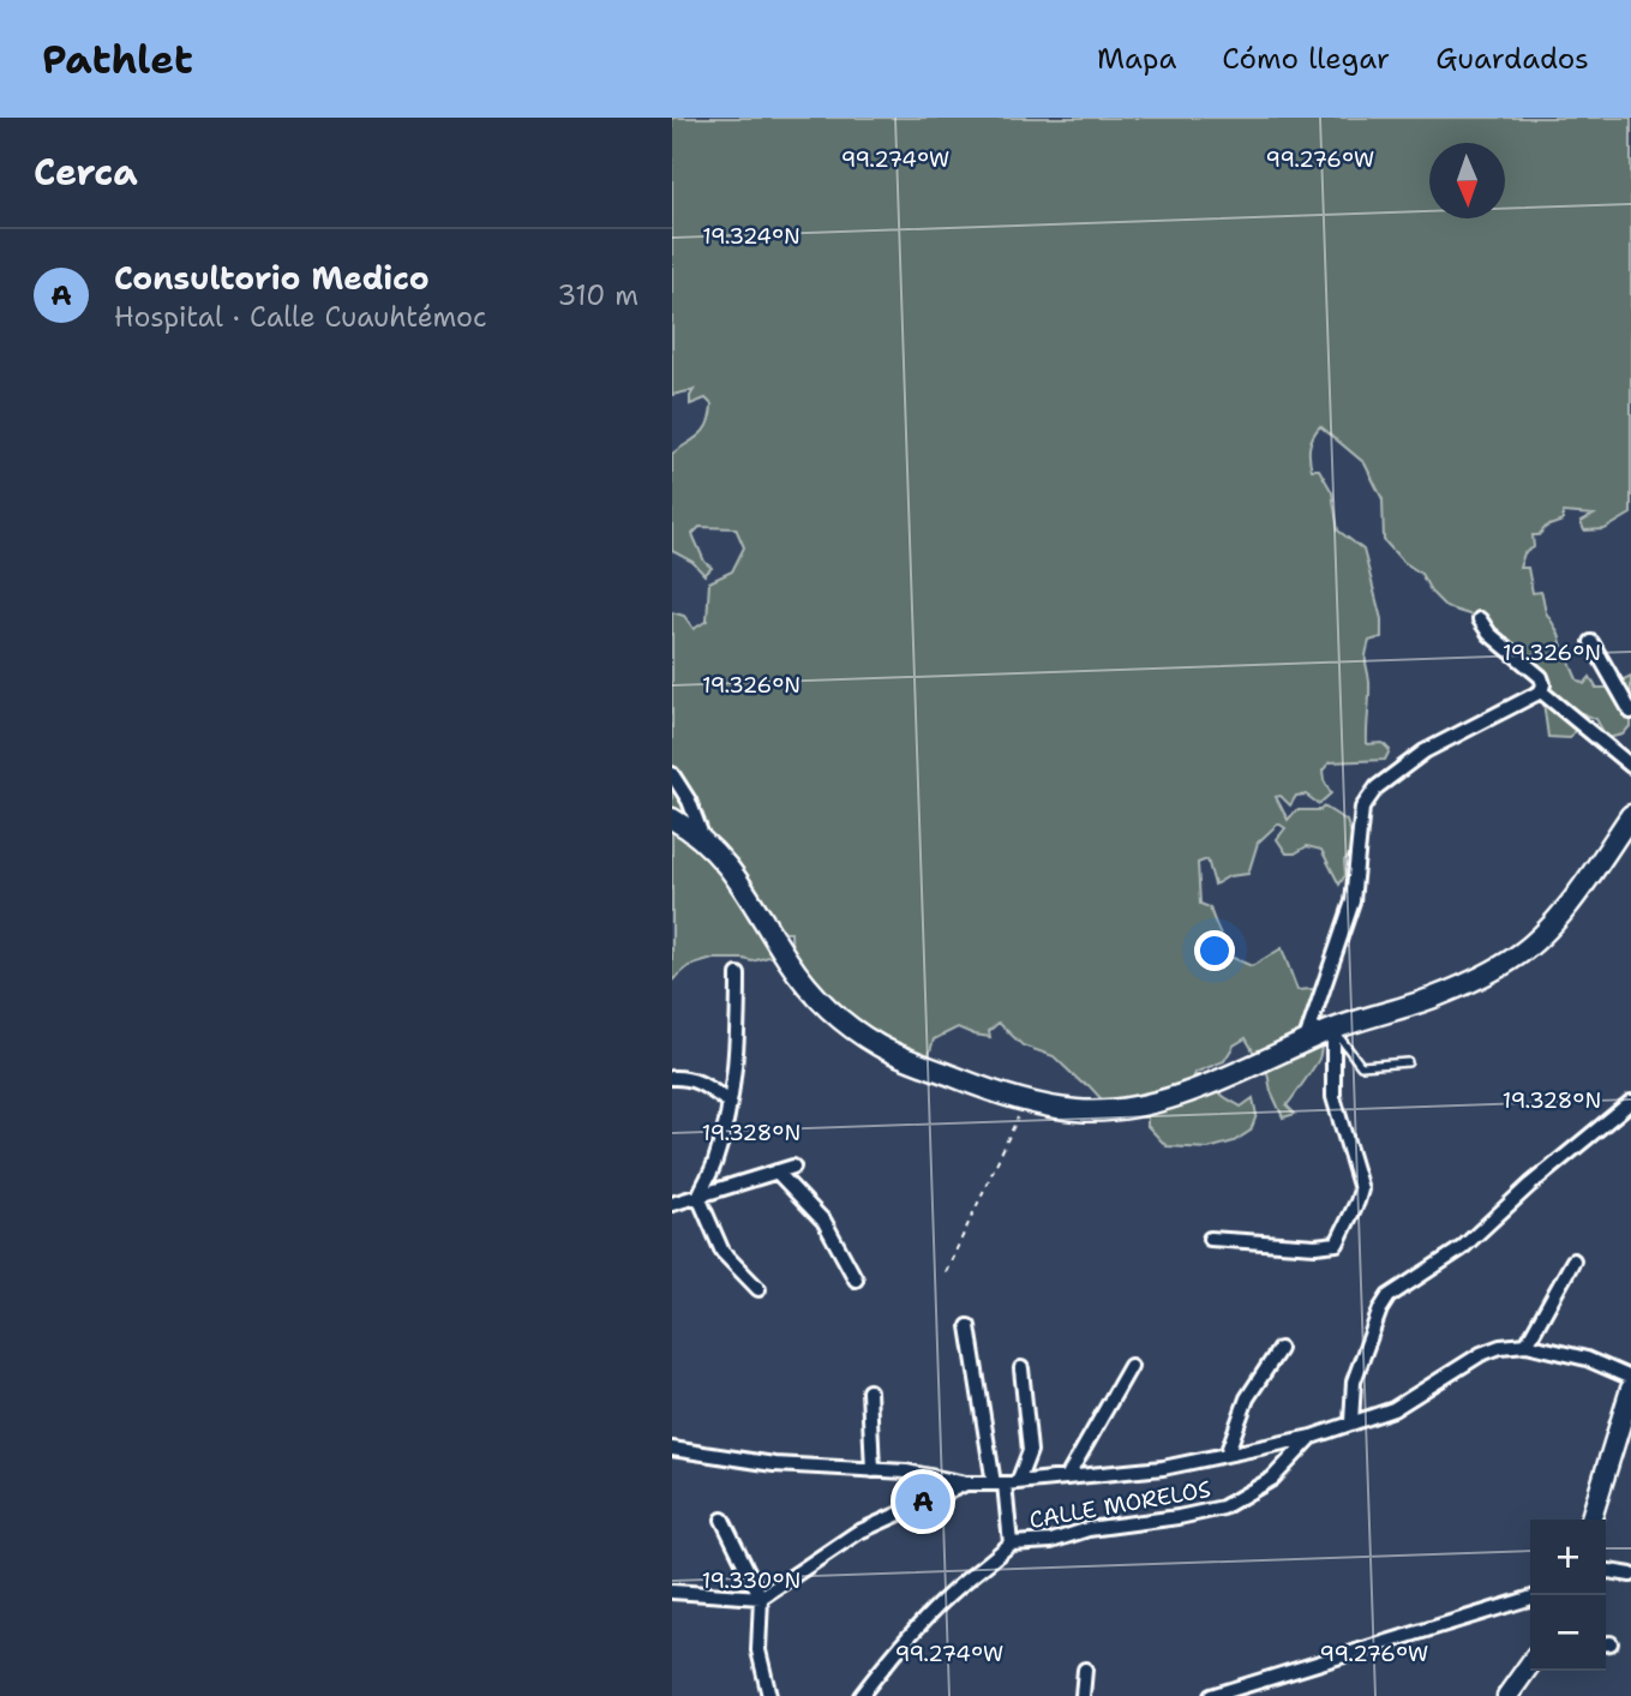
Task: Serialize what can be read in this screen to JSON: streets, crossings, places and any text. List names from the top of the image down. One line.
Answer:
{"streets":{"street":["CALLE MORELOS"]},"north":"bottom","page":{"header":"Pathlet","nav":["Mapa","Cómo llegar","Guardados"],"heading":"Cerca","list":[{"mark":"A","name":"Consultorio Medico","note":"Hospital · Calle Cuauhtémoc","value":"310 m"}],"pins":"A","map_buttons":["+","−"]},"coordinates":["99.274°W","99.276°W","19.324°N","19.326°N","19.328°N","19.330°N"]}
